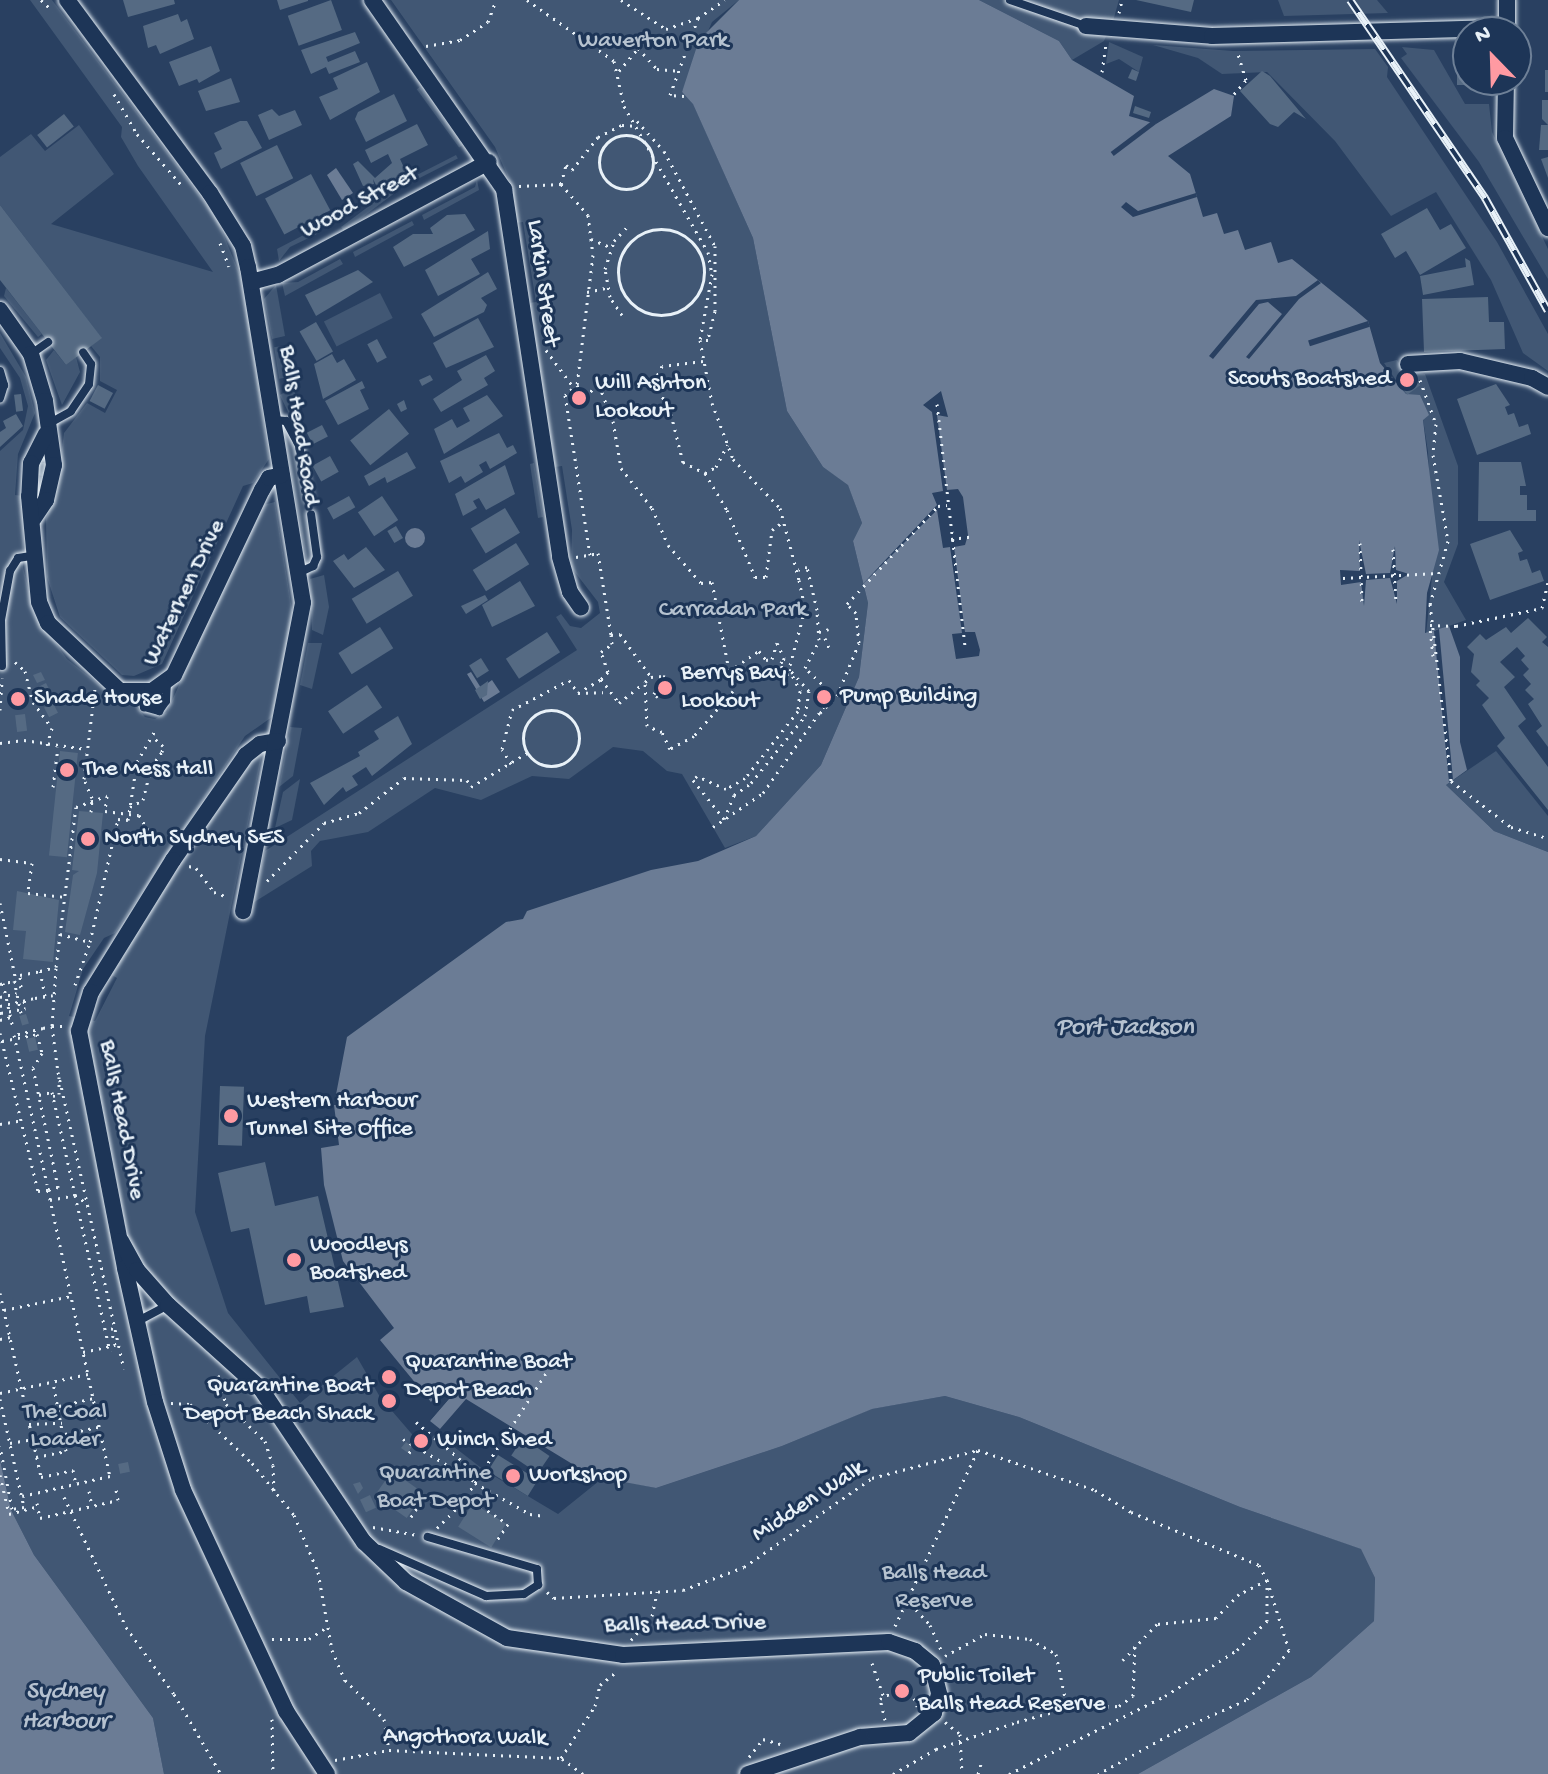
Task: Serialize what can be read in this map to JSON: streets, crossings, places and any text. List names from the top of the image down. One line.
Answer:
{"streets":{"street":["Wood Street","Larkin Street","Balls Head Road","Waterhen Drive","Balls Head Drive"],"path":["Midden Walk","Angothora Walk"]},"crossings":[["Wood Street","Larkin Street"],["Wood Street","Balls Head Road"],["Balls Head Road","Waterhen Drive"],["Balls Head Road","Balls Head Drive"],["Balls Head Drive","Angothora Walk"]],"water":["Port Jackson","Sydney Harbour"],"parks":["Waverton Park","Carradah Park","The Coal Loader","Quarantine Boat Depot","Balls Head Reserve"],"places":["Scouts Boatshed","Will Ashton Lookout","Berrys Bay Lookout","Pump Building","Shade House","The Mess Hall","North Sydney SES","Western Harbour Tunnel Site Office","Woodleys Boatshed","Quarantine Boat Depot Beach","Quarantine Boat Depot Beach Shack","Winch Shed","Workshop","Public Toilet Balls Head Reserve"],"north":"top left"}
